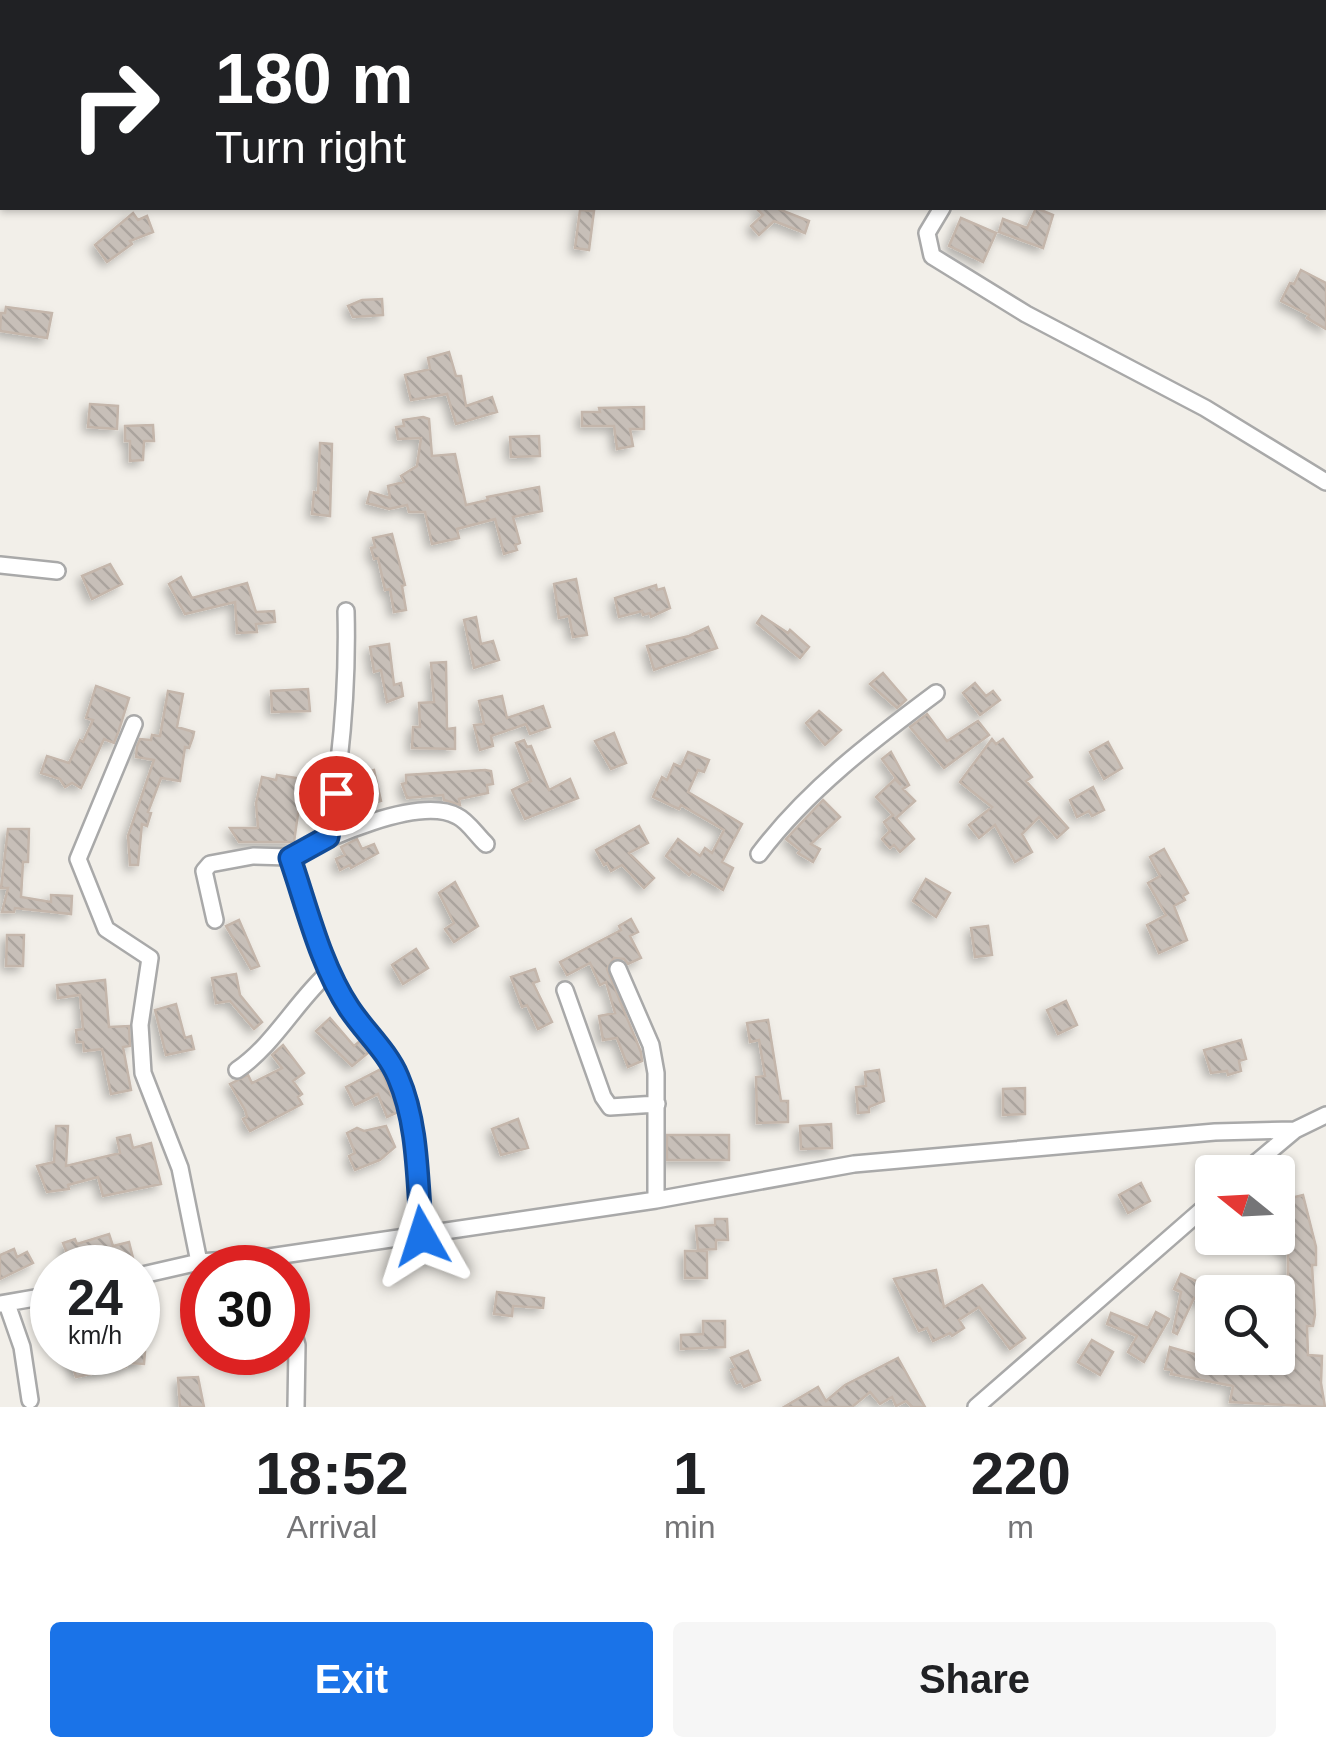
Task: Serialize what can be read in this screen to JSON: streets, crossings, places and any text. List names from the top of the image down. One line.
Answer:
{"north":"left","page":{"turn":["180 m","Turn right"],"speed":"24 km/h","limit":"30","eta":["18:52","Arrival","1","min","220","m"],"buttons":["Exit","Share"]}}
